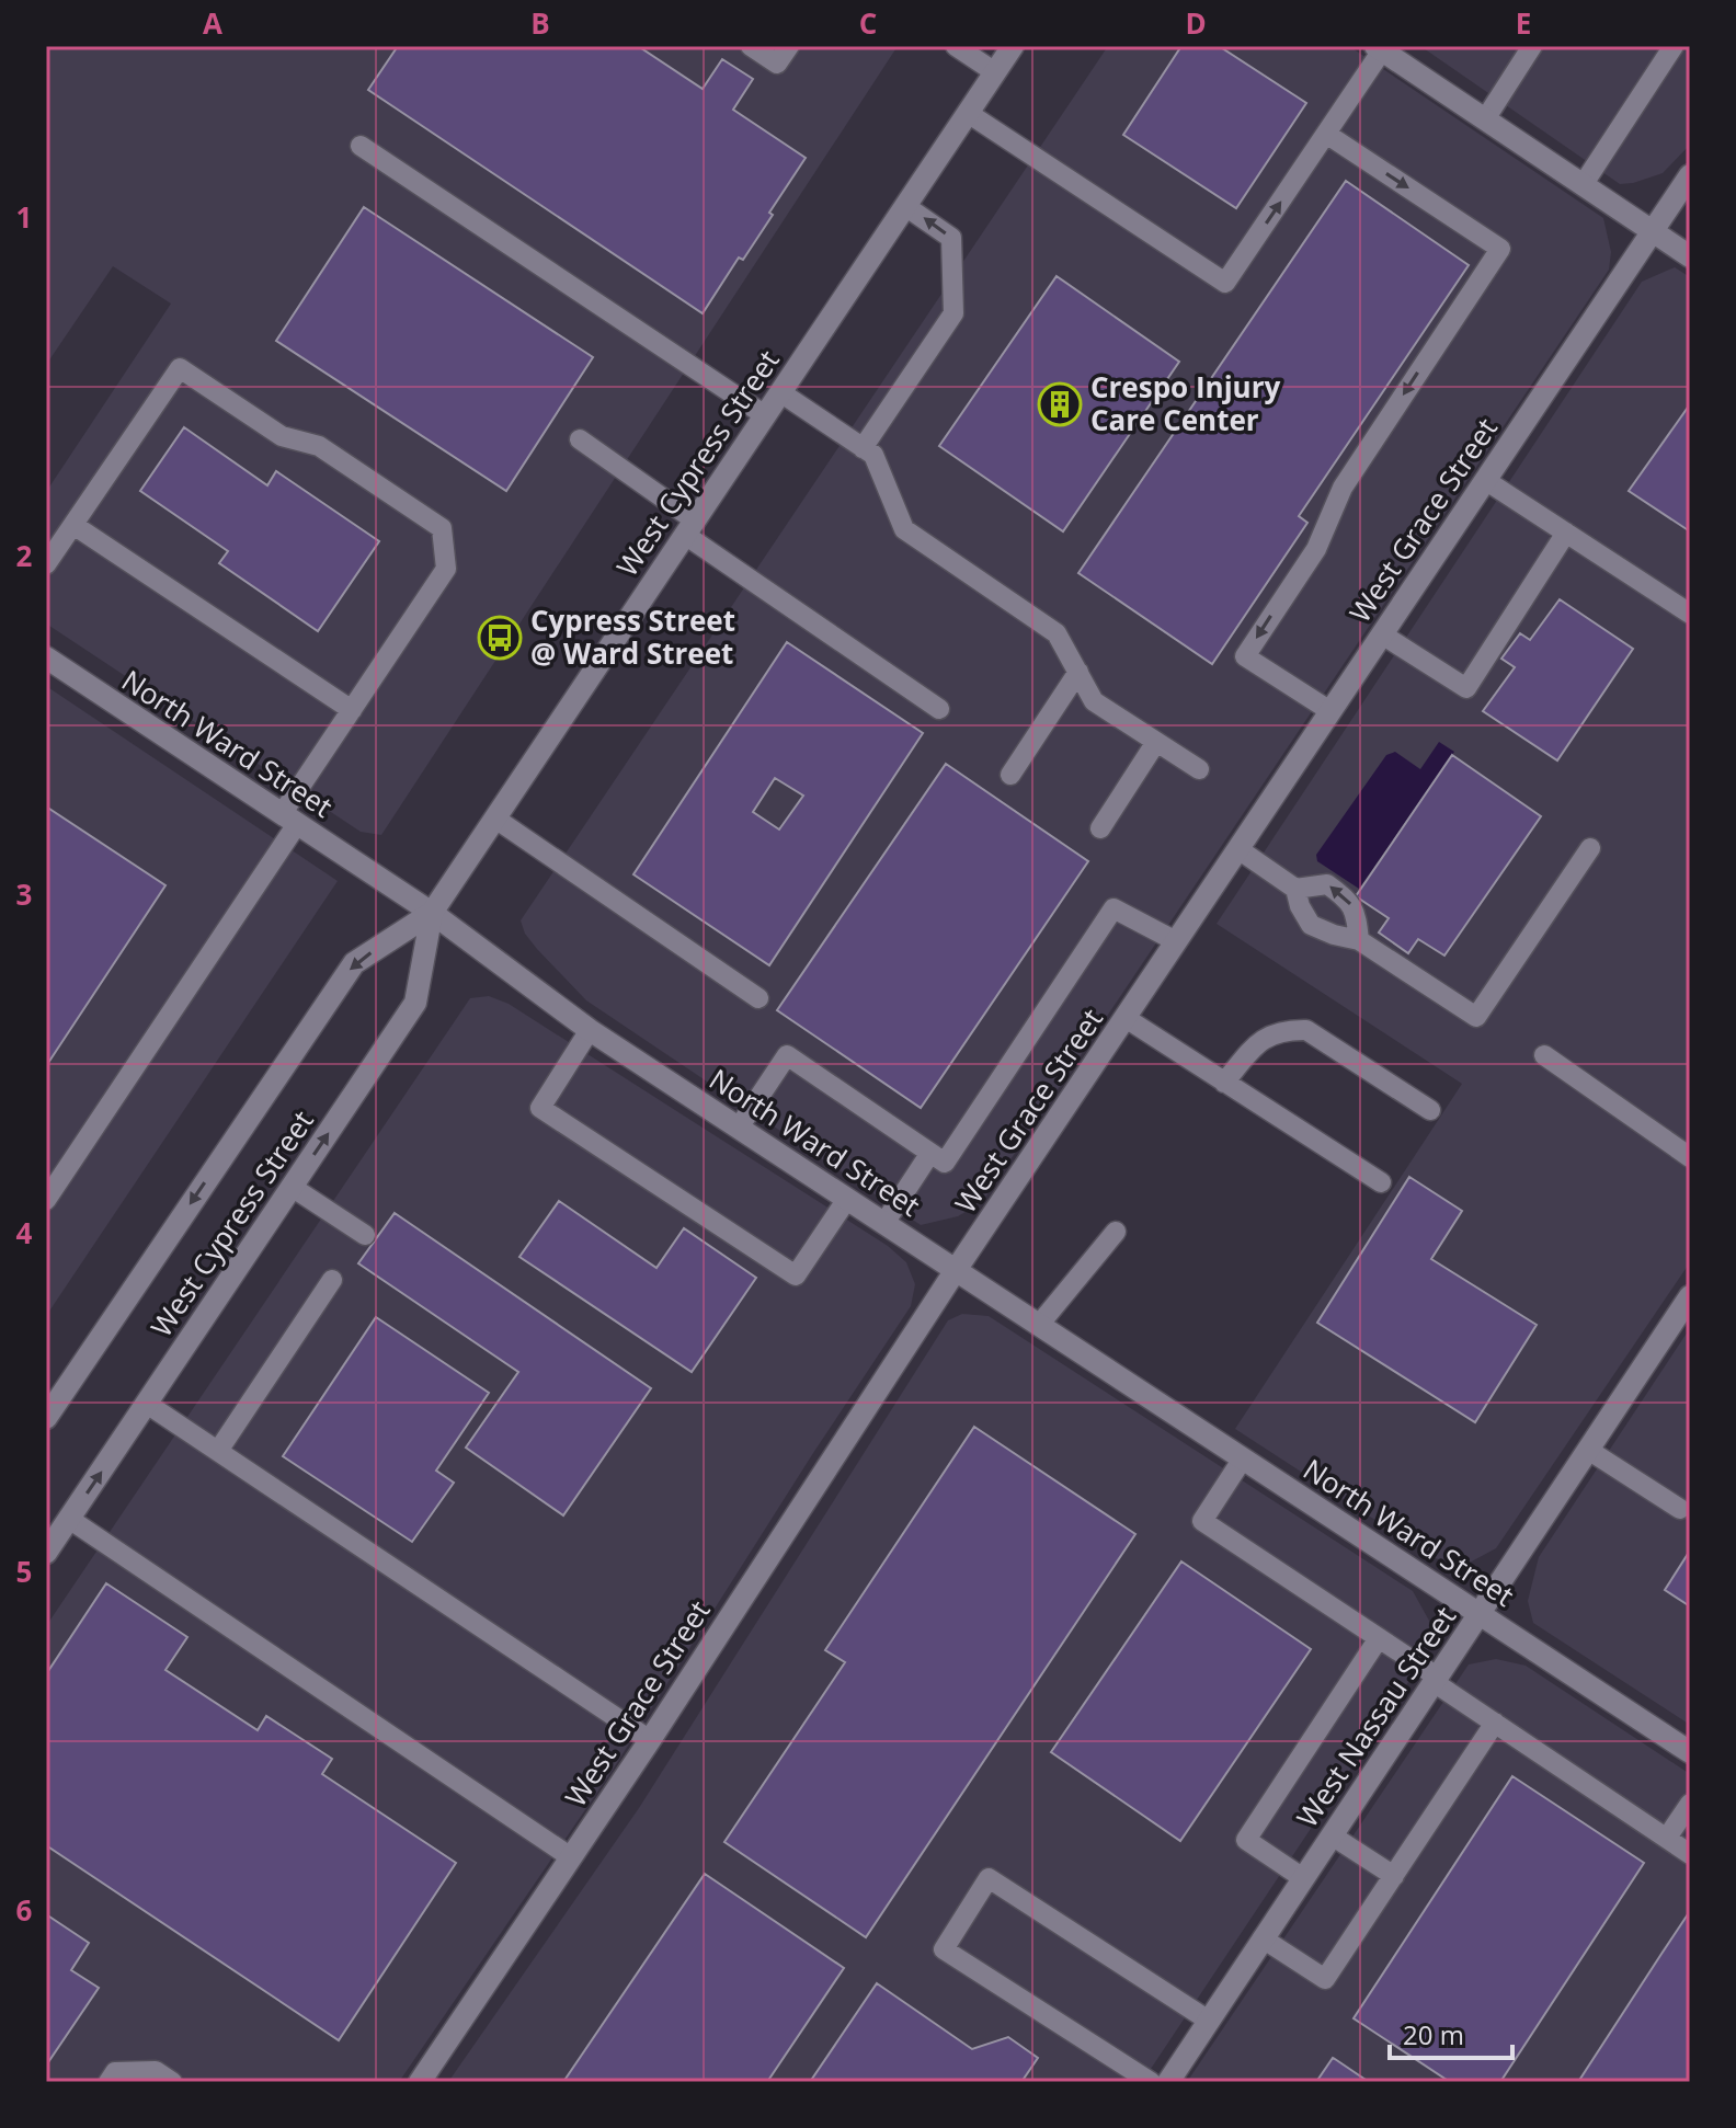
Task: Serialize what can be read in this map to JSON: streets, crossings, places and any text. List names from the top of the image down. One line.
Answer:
{"streets":{"street":["West Cypress Street","West Grace Street","North Ward Street","West Nassau Street"]},"crossings":[["West Cypress Street","North Ward Street"],["West Grace Street","North Ward Street"],["North Ward Street","West Nassau Street"]],"places":{"building":["Crespo Injury Care Center"],"bus stop":["Cypress Street @ Ward Street"]},"scale_bar":"20 m","grid":{"columns":["A","B","C","D","E"],"rows":["1","2","3","4","5","6"]}}
